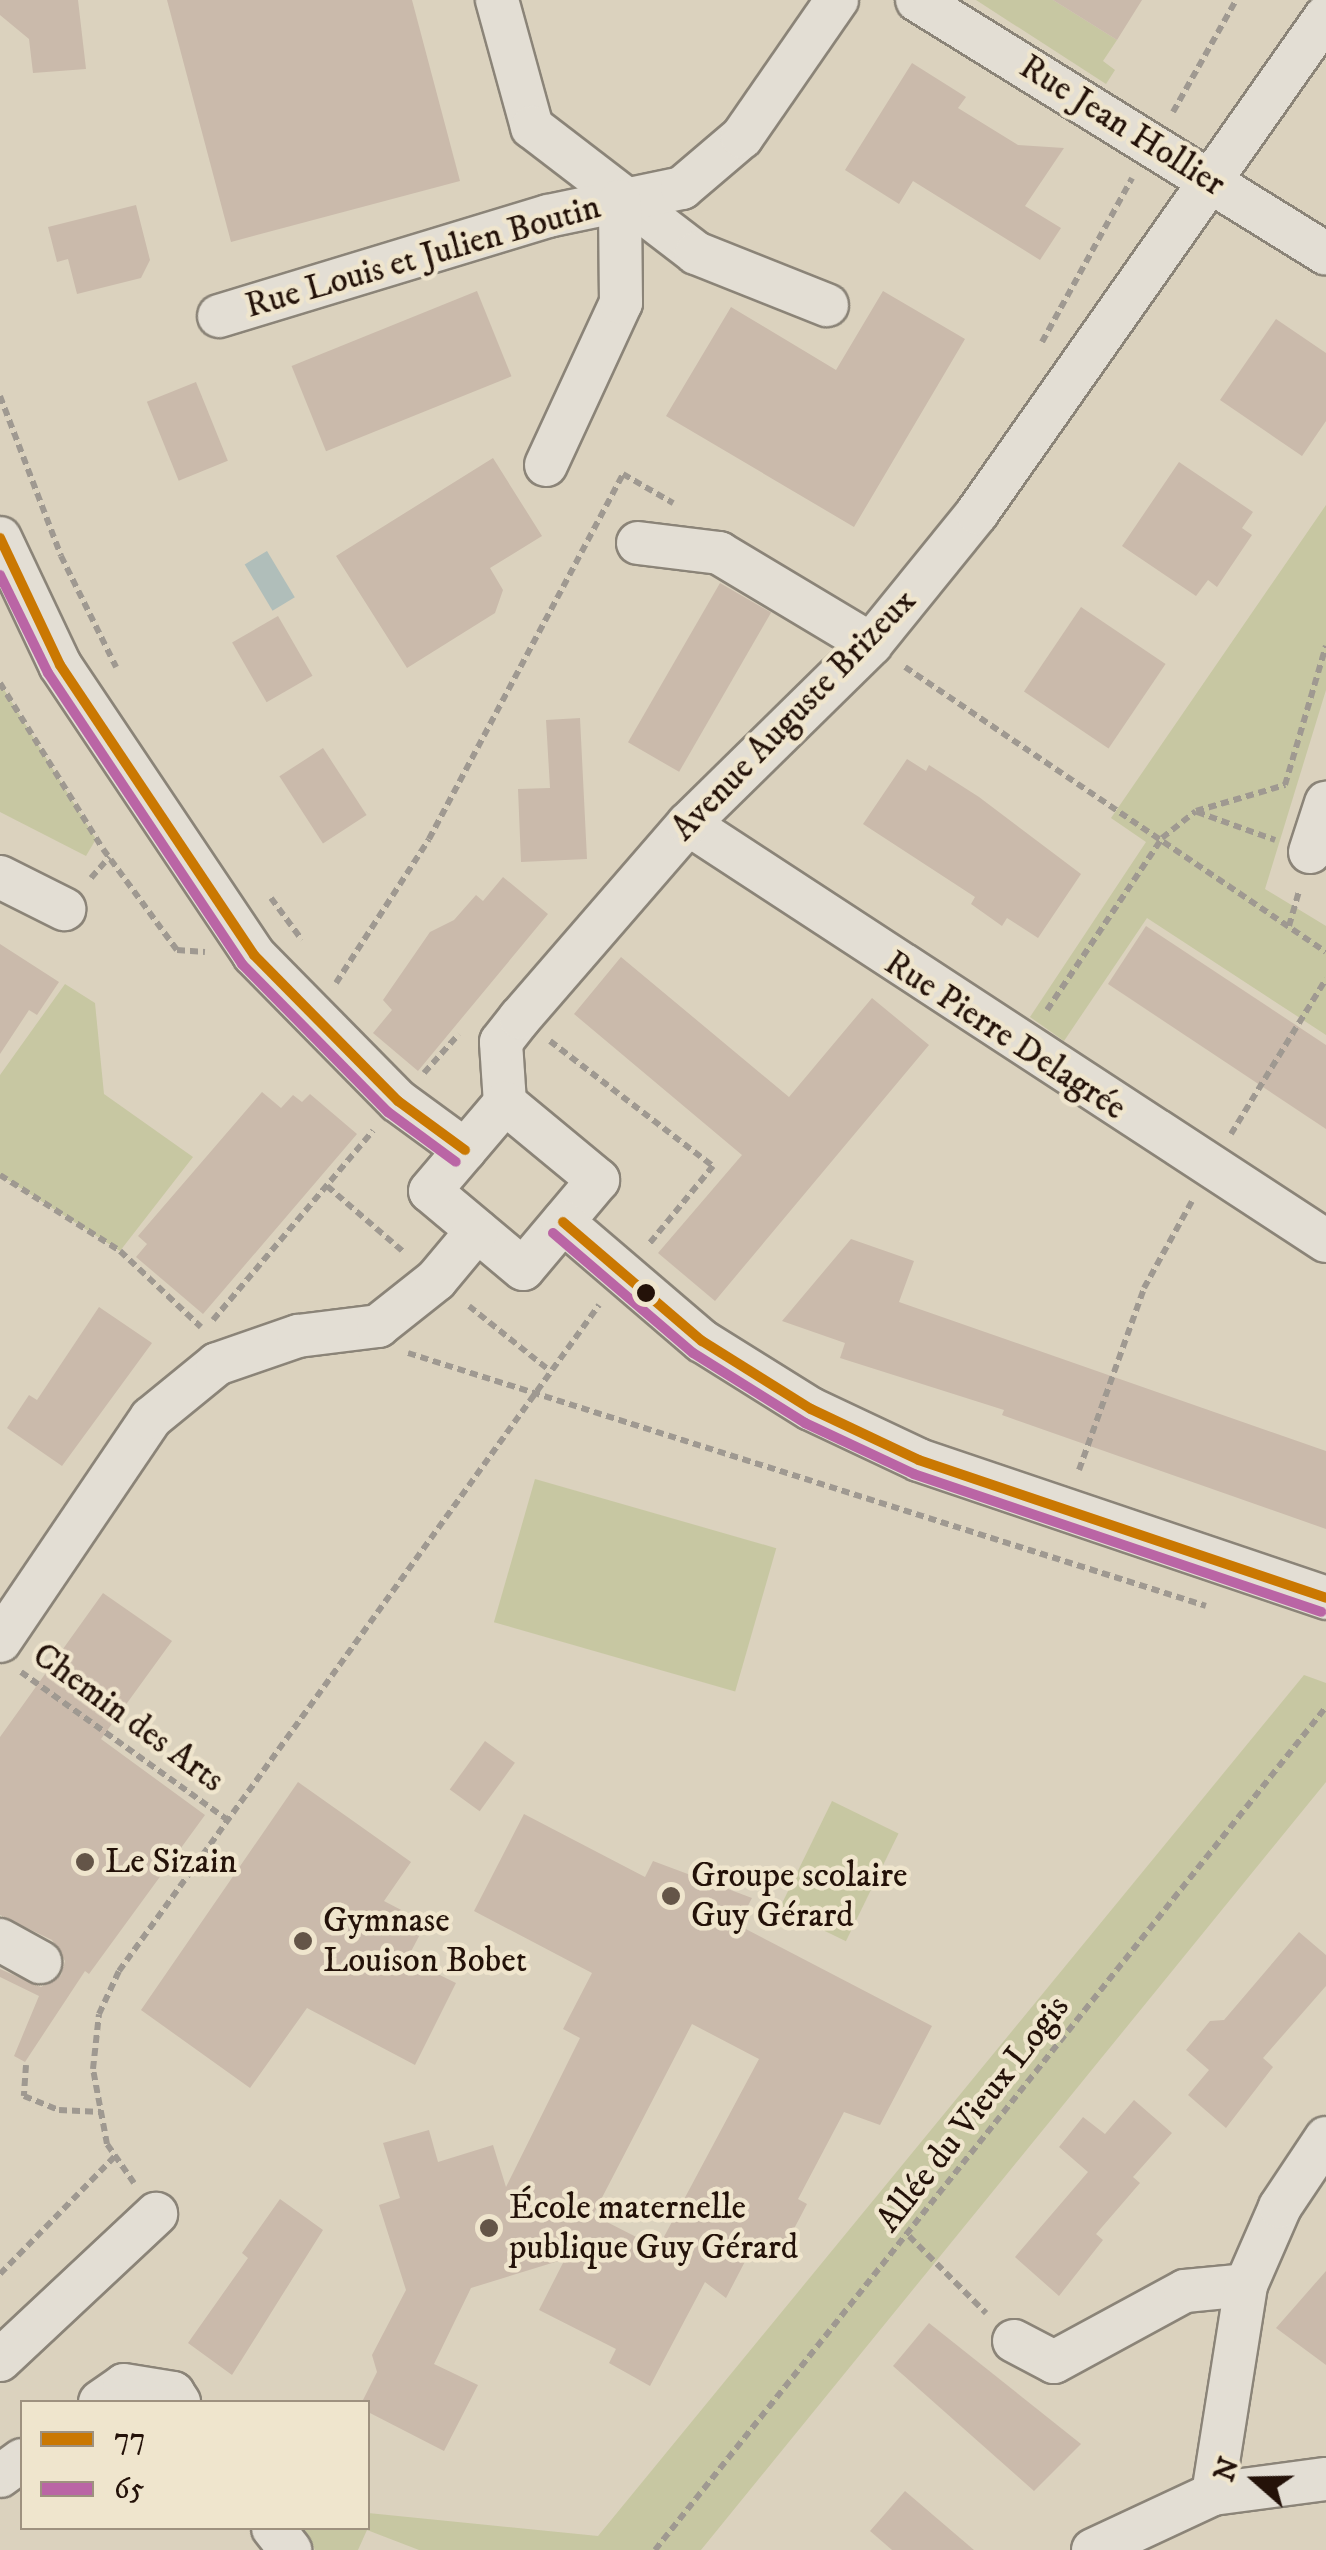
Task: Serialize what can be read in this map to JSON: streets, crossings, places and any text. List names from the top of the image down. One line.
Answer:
{"streets":{"street":["Rue Jean Hollier","Rue Louis et Julien Boutin","Avenue Auguste Brizeux","Rue Pierre Delagrée"],"path":["Chemin des Arts","Allée du Vieux Logis"]},"crossings":[["Rue Jean Hollier","Avenue Auguste Brizeux"],["Avenue Auguste Brizeux","Rue Pierre Delagrée"]],"places":["Le Sizain","Groupe scolaire Guy Gérard","Gymnase Louison Bobet","École maternelle publique Guy Gérard"],"lines":["transit line 77","transit line 65"],"legend":["77","65"],"north":"left"}
